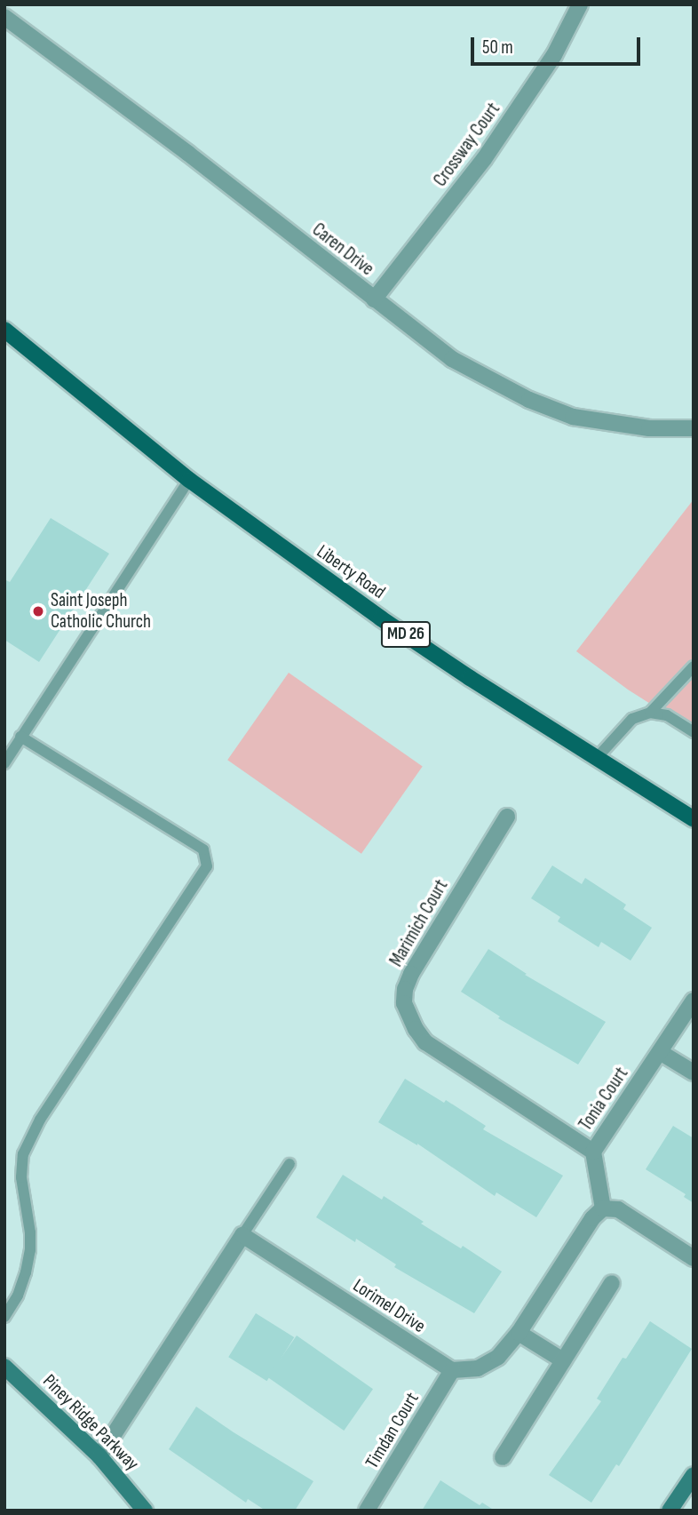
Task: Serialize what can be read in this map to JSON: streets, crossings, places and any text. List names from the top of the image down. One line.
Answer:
{"streets":{"main road":["Liberty Road","MD 26"],"street":["Crossway Court","Caren Drive","Marimich Court","Tonia Court","Lorimel Drive","Piney Ridge Parkway","Timdan Court"]},"crossings":[["Crossway Court","Caren Drive"],["Marimich Court","Tonia Court"],["Lorimel Drive","Timdan Court"]],"places":["Saint Joseph Catholic Church"],"scale_bar":"50 m"}
